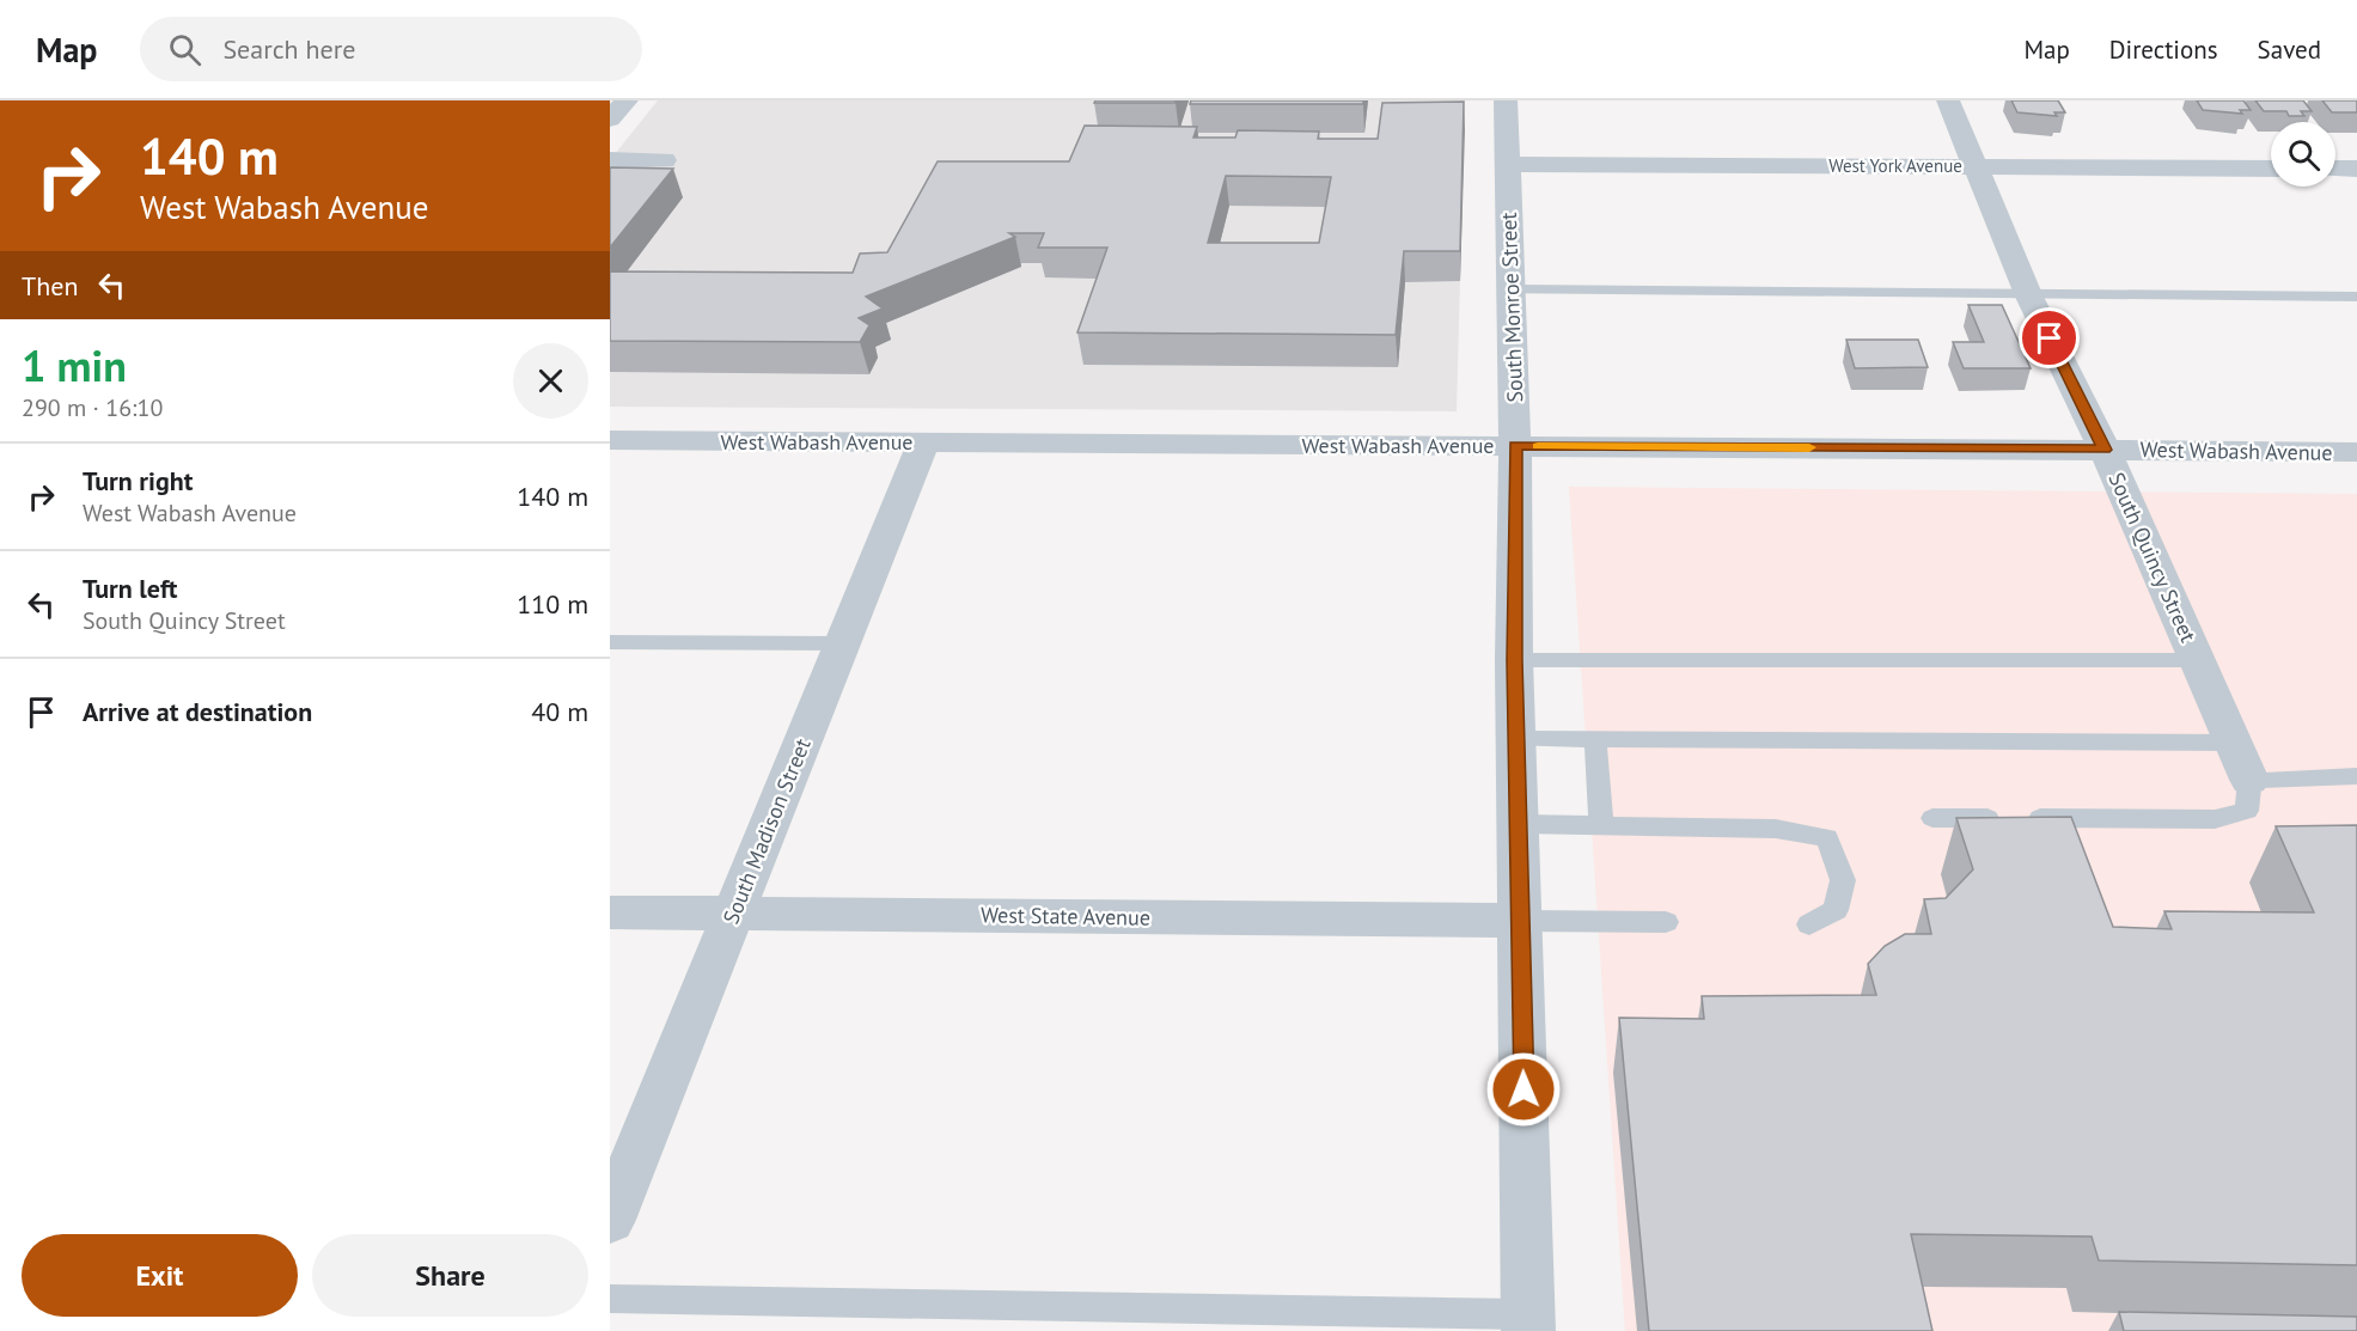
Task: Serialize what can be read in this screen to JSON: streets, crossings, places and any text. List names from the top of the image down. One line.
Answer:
{"streets":{"street":["West York Avenue","South Monroe Street","West Wabash Avenue","South Quincy Street","South Madison Street","West State Avenue"]},"crossings":[["West York Avenue","South Monroe Street"],["West York Avenue","South Quincy Street"],["South Monroe Street","West Wabash Avenue"],["South Monroe Street","West State Avenue"],["West Wabash Avenue","South Quincy Street"],["West Wabash Avenue","South Madison Street"],["South Madison Street","West State Avenue"]],"page":{"header":"Map","search":"Search here","nav":["Map","Directions","Saved"],"turn":["140 m","West Wabash Avenue"],"then":"Then","heading":["1 min","290 m · 16:10"],"list":[{"name":"Turn right","note":"West Wabash Avenue","value":"140 m"},{"name":"Turn left","note":"South Quincy Street","value":"110 m"},{"name":"Arrive at destination","value":"40 m"}],"buttons":["Exit","Share"]}}
